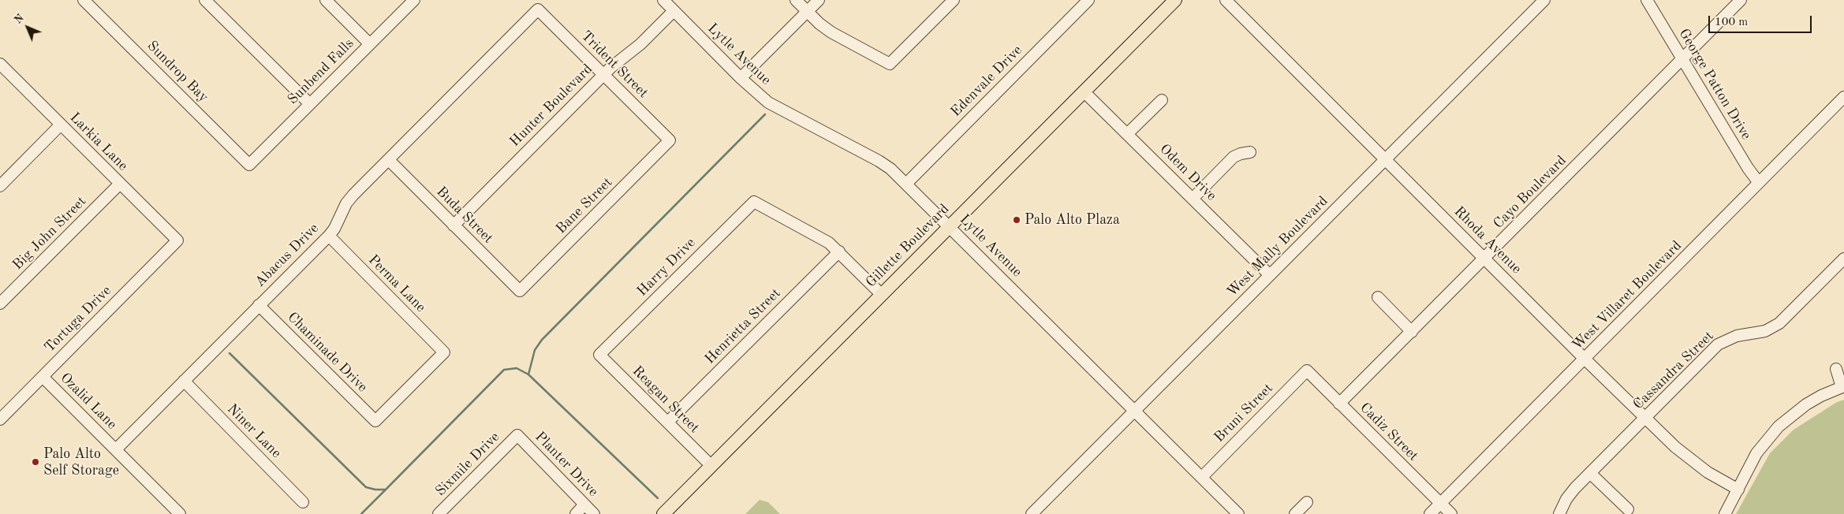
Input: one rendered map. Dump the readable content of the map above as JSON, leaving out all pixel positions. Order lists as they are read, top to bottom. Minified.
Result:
{"streets":{"main road":["Gillette Boulevard"],"street":["Lytle Avenue","Trident Street","Sundrop Bay","Sunbend Falls","Edenvale Drive","George Patton Drive","Hunter Boulevard","Larkia Lane","Odem Drive","Cayo Boulevard","Bane Street","Buda Street","Big John Street","Rhoda Avenue","West Mally Boulevard","Abacus Drive","Harry Drive","Perma Lane","West Villaret Boulevard","Tortuga Drive","Henrietta Street","Chaminade Drive","Cassandra Street","Reagan Street","Ozalid Lane","Bruni Street","Niner Lane","Cadiz Street","Sixmile Drive","Planter Drive"]},"crossings":[["Lytle Avenue","Edenvale Drive"],["Lytle Avenue","Hunter Boulevard"],["Lytle Avenue","Gillette Boulevard"],["Lytle Avenue","West Mally Boulevard"],["Lytle Avenue","Bruni Street"],["Trident Street","Hunter Boulevard"],["Trident Street","Bane Street"],["Trident Street","Abacus Drive"],["Sundrop Bay","Sunbend Falls"],["George Patton Drive","Cayo Boulevard"],["George Patton Drive","West Villaret Boulevard"],["Hunter Boulevard","Buda Street"],["Larkia Lane","Big John Street"],["Larkia Lane","Tortuga Drive"],["Odem Drive","Gillette Boulevard"],["Odem Drive","West Mally Boulevard"],["Cayo Boulevard","Rhoda Avenue"],["Cayo Boulevard","Cadiz Street"],["Bane Street","Buda Street"],["Buda Street","Abacus Drive"],["Rhoda Avenue","West Mally Boulevard"],["Rhoda Avenue","West Villaret Boulevard"],["Rhoda Avenue","Cassandra Street"],["Gillette Boulevard","Reagan Street"],["Abacus Drive","Perma Lane"],["Abacus Drive","Chaminade Drive"],["Abacus Drive","Ozalid Lane"],["Abacus Drive","Niner Lane"],["Harry Drive","Henrietta Street"],["Harry Drive","Reagan Street"],["Perma Lane","Chaminade Drive"],["West Villaret Boulevard","Cadiz Street"],["Tortuga Drive","Ozalid Lane"],["Henrietta Street","Reagan Street"],["Bruni Street","Cadiz Street"],["Sixmile Drive","Planter Drive"]],"places":["Palo Alto Plaza","Palo Alto Self Storage"],"scale_bar":"100 m","north":"top left"}
